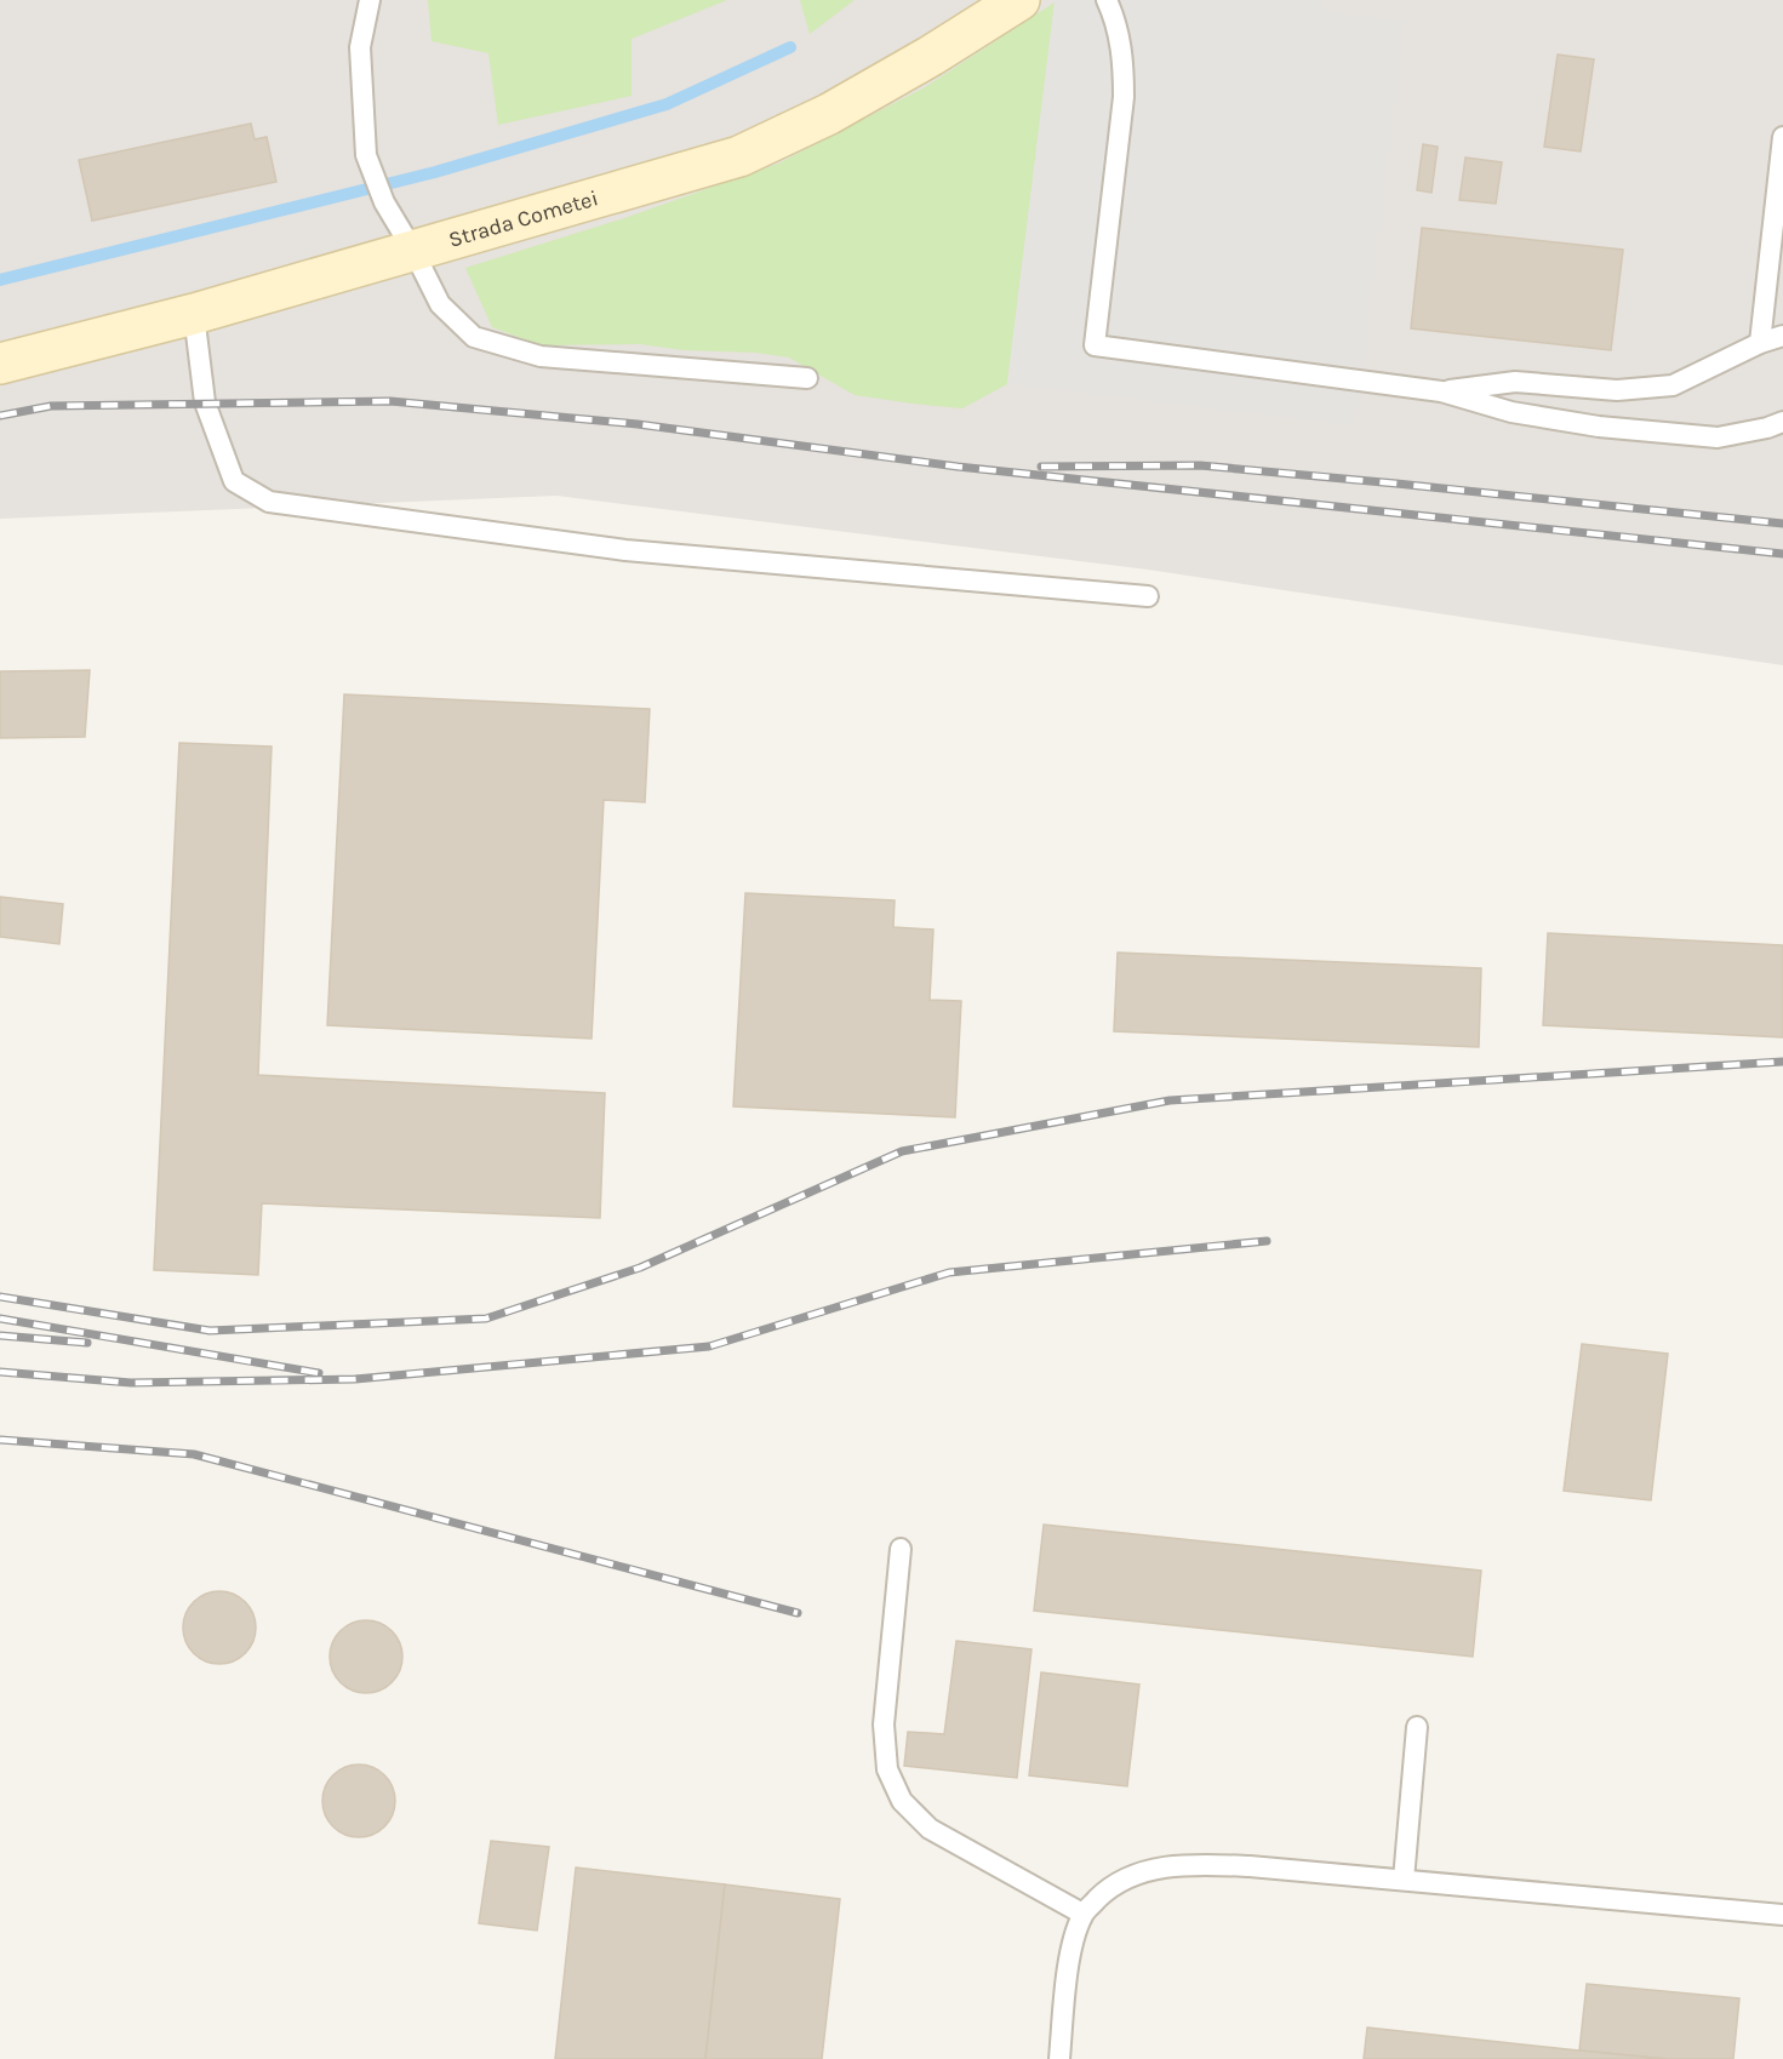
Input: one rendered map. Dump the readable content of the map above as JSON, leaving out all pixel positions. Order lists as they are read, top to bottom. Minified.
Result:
{"streets":{"street":["Strada Cometei"]}}
